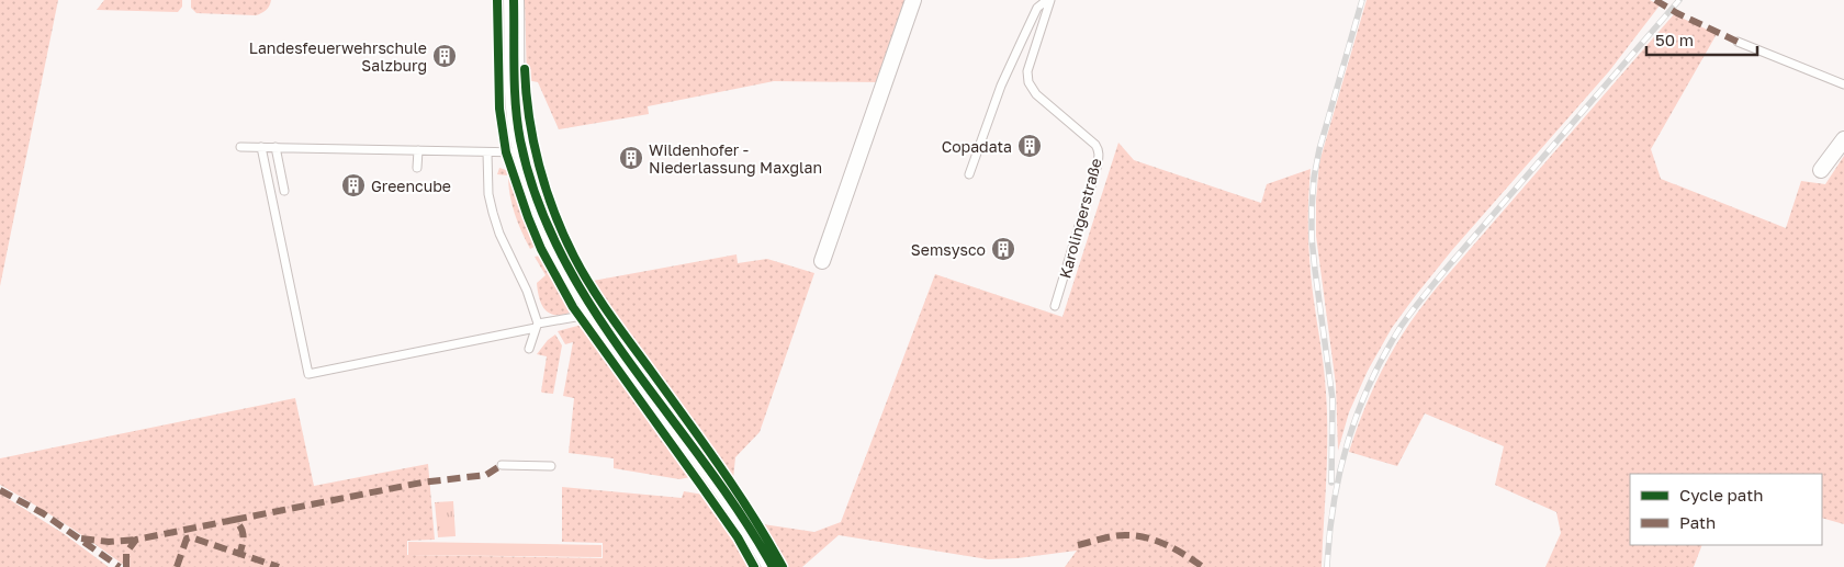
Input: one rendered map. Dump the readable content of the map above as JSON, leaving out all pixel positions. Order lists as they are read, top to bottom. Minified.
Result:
{"streets":{"lane":["Karolingerstraße"]},"places":{"building":["Landesfeuerwehrschule Salzburg","Copadata","Wildenhofer - Niederlassung Maxglan","Greencube","Semsysco"]},"legend":["Cycle path","Path"],"scale_bar":"50 m"}
